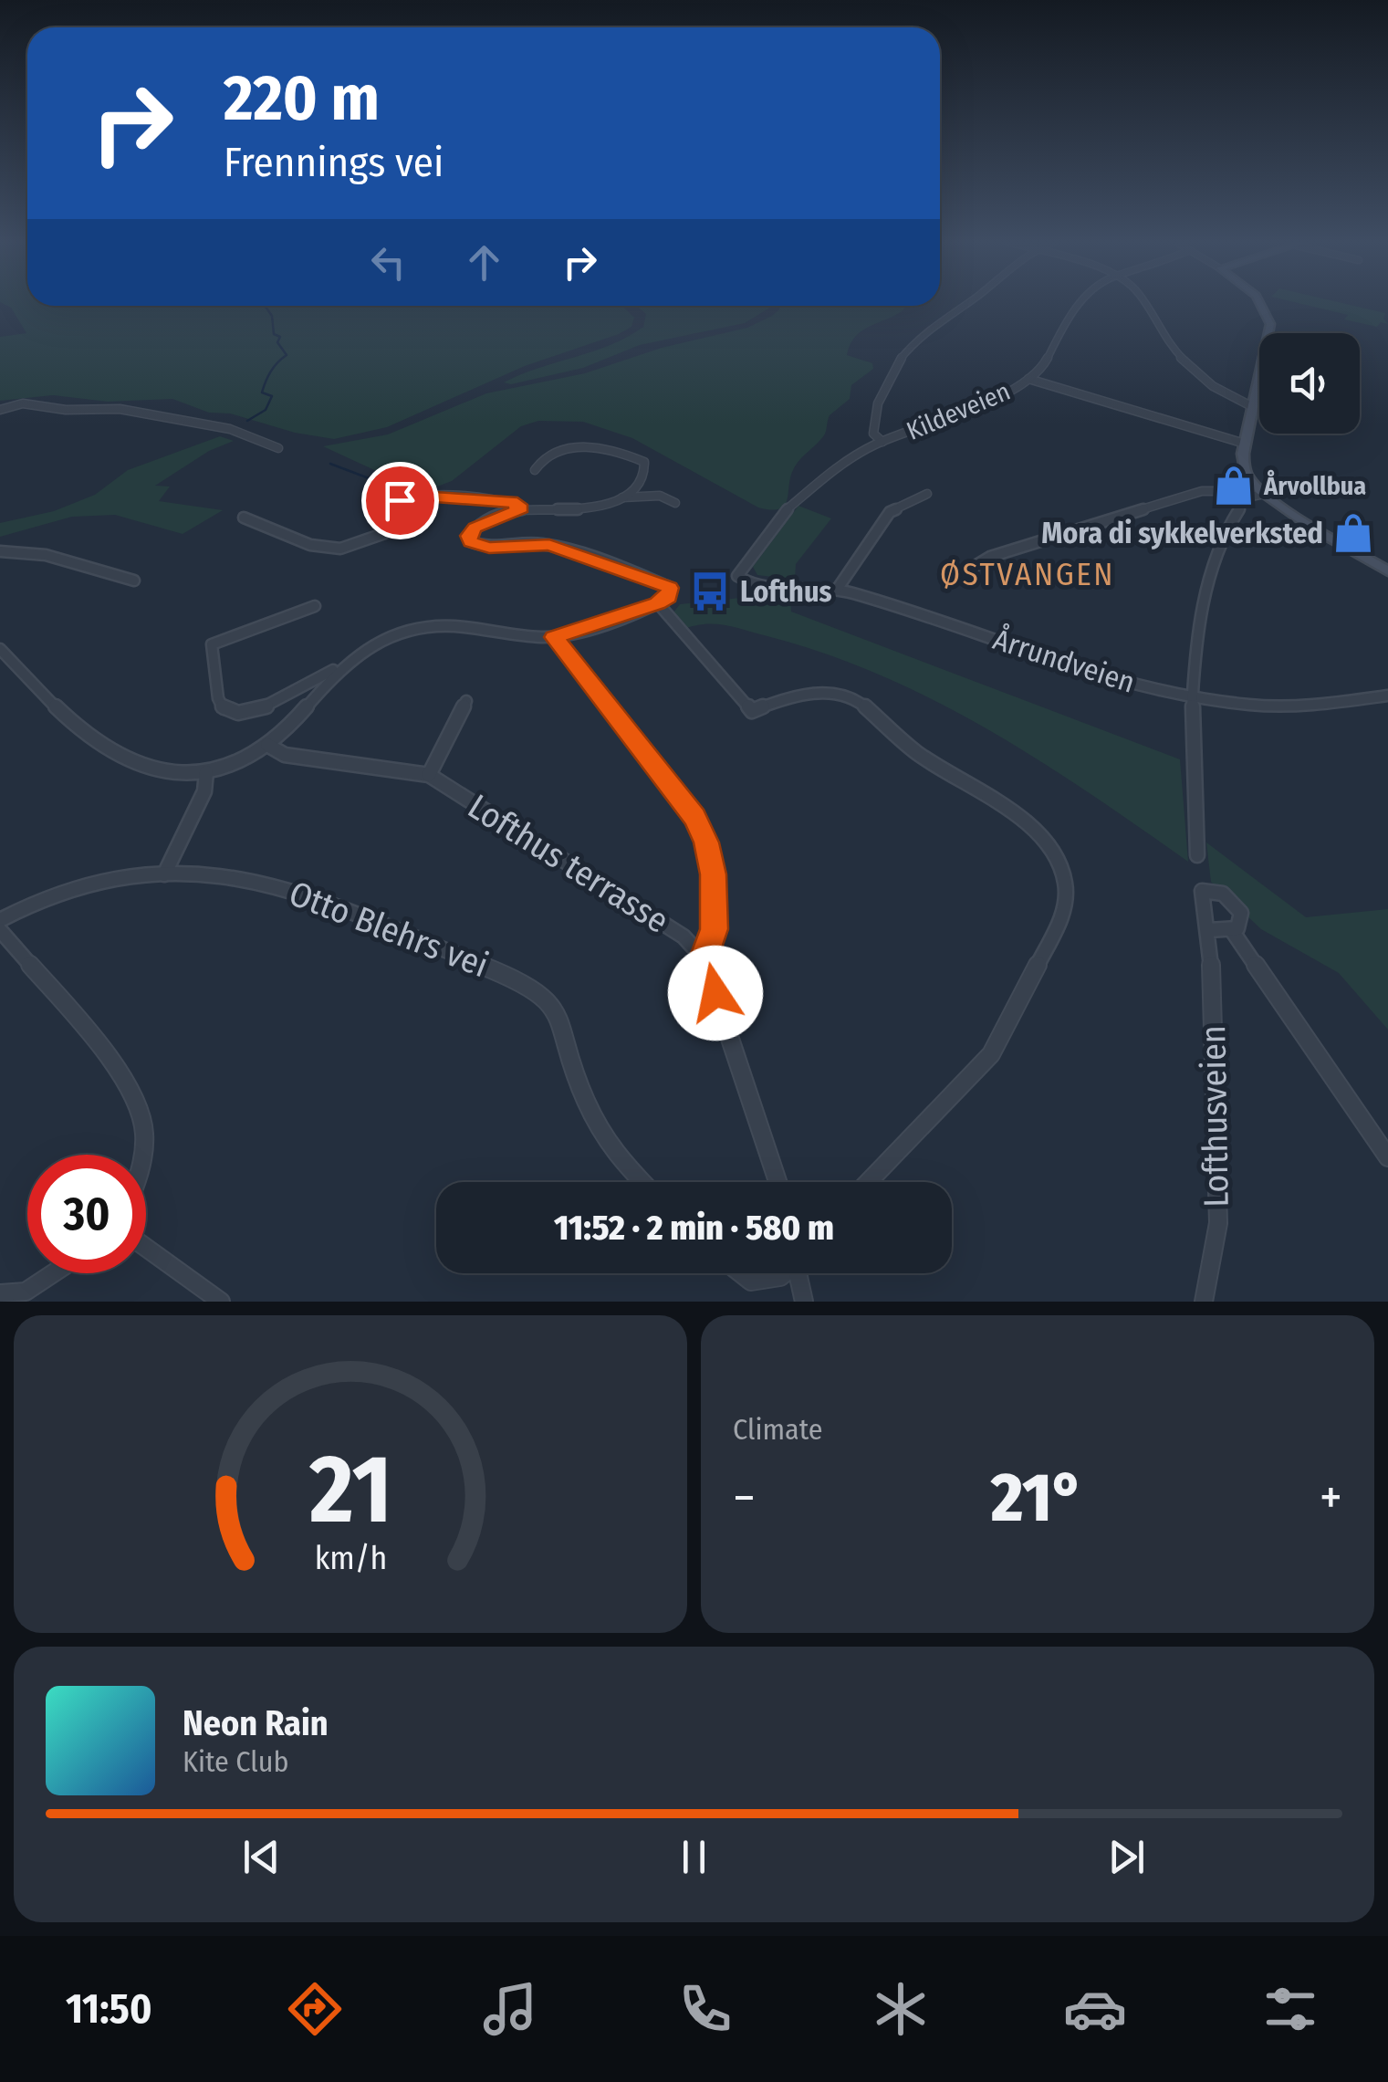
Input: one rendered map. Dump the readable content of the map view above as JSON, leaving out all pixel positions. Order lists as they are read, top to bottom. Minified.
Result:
{"streets":{"street":["Kildeveien","Årrundveien","Lofthus terrasse","Otto Blehrs vei","Lofthusveien"]},"crossings":[["Kildeveien","Årrundveien"]],"districts":["ØSTVANGEN"],"places":{"shop":["Årvollbua","Mora di sykkelverksted"],"bus stop":["Lofthus"]},"page":{"turn":["220 m","Frennings vei"],"limit":"30","trip":"11:52 · 2 min · 580 m","tile":"Climate","heat":["−","21°","+"],"song":["Neon Rain","Kite Club"],"tabs":"11:50","gauge":["21","km/h"]}}
